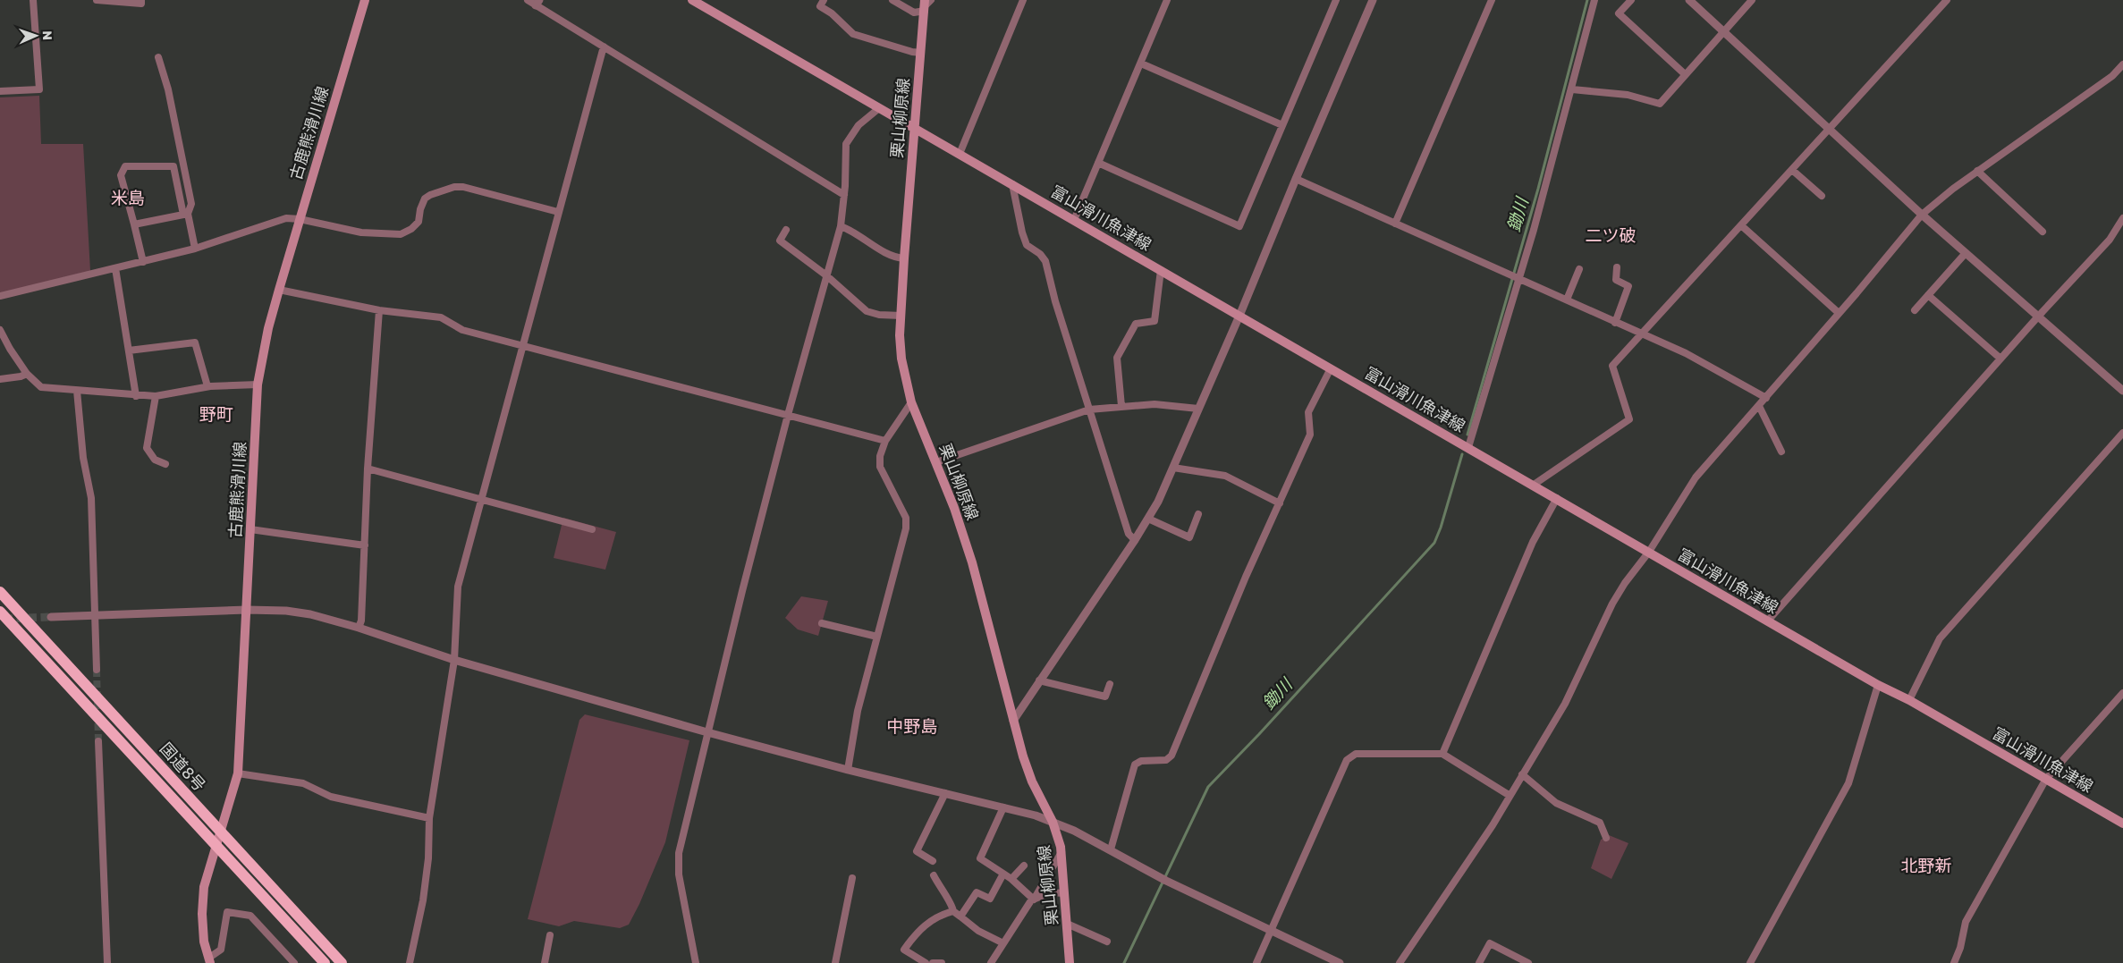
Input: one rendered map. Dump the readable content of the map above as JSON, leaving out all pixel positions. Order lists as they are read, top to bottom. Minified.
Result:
{"streets":{"highway":["国道8号"],"main road":["栗山柳原線","古鹿熊滑川線","富山滑川魚津線"]},"crossings":[["栗山柳原線","富山滑川魚津線"],["古鹿熊滑川線","国道8号"]],"districts":["米島","二ツ破","野町","中野島","北野新"],"water":["鋤川"],"north":"right"}
